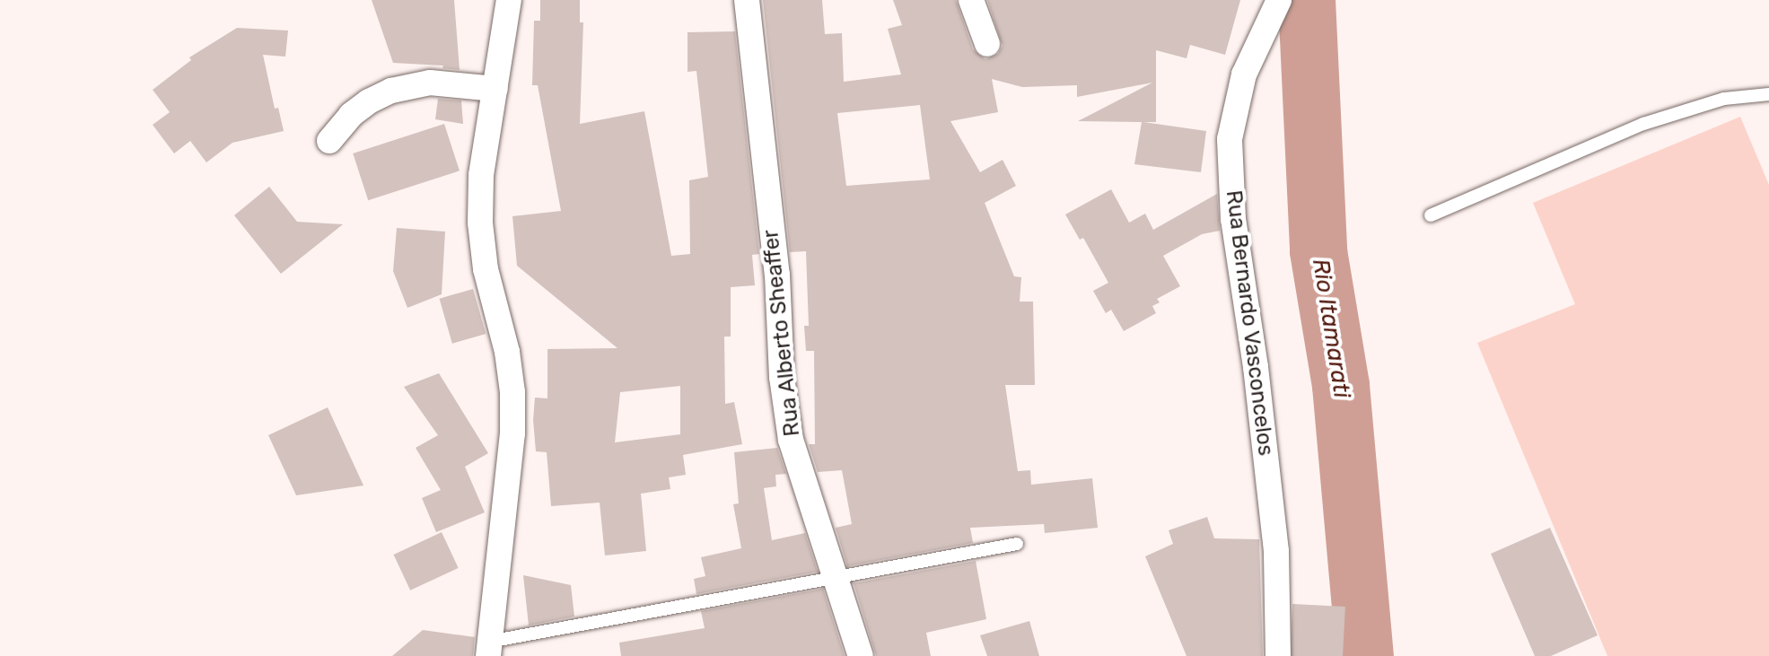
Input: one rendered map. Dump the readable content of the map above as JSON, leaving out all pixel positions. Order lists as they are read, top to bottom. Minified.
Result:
{"streets":{"street":["Rua Bernardo Vasconcelos","Rua Alberto Sheaffer"]},"water":["Rio Itamarati"]}
